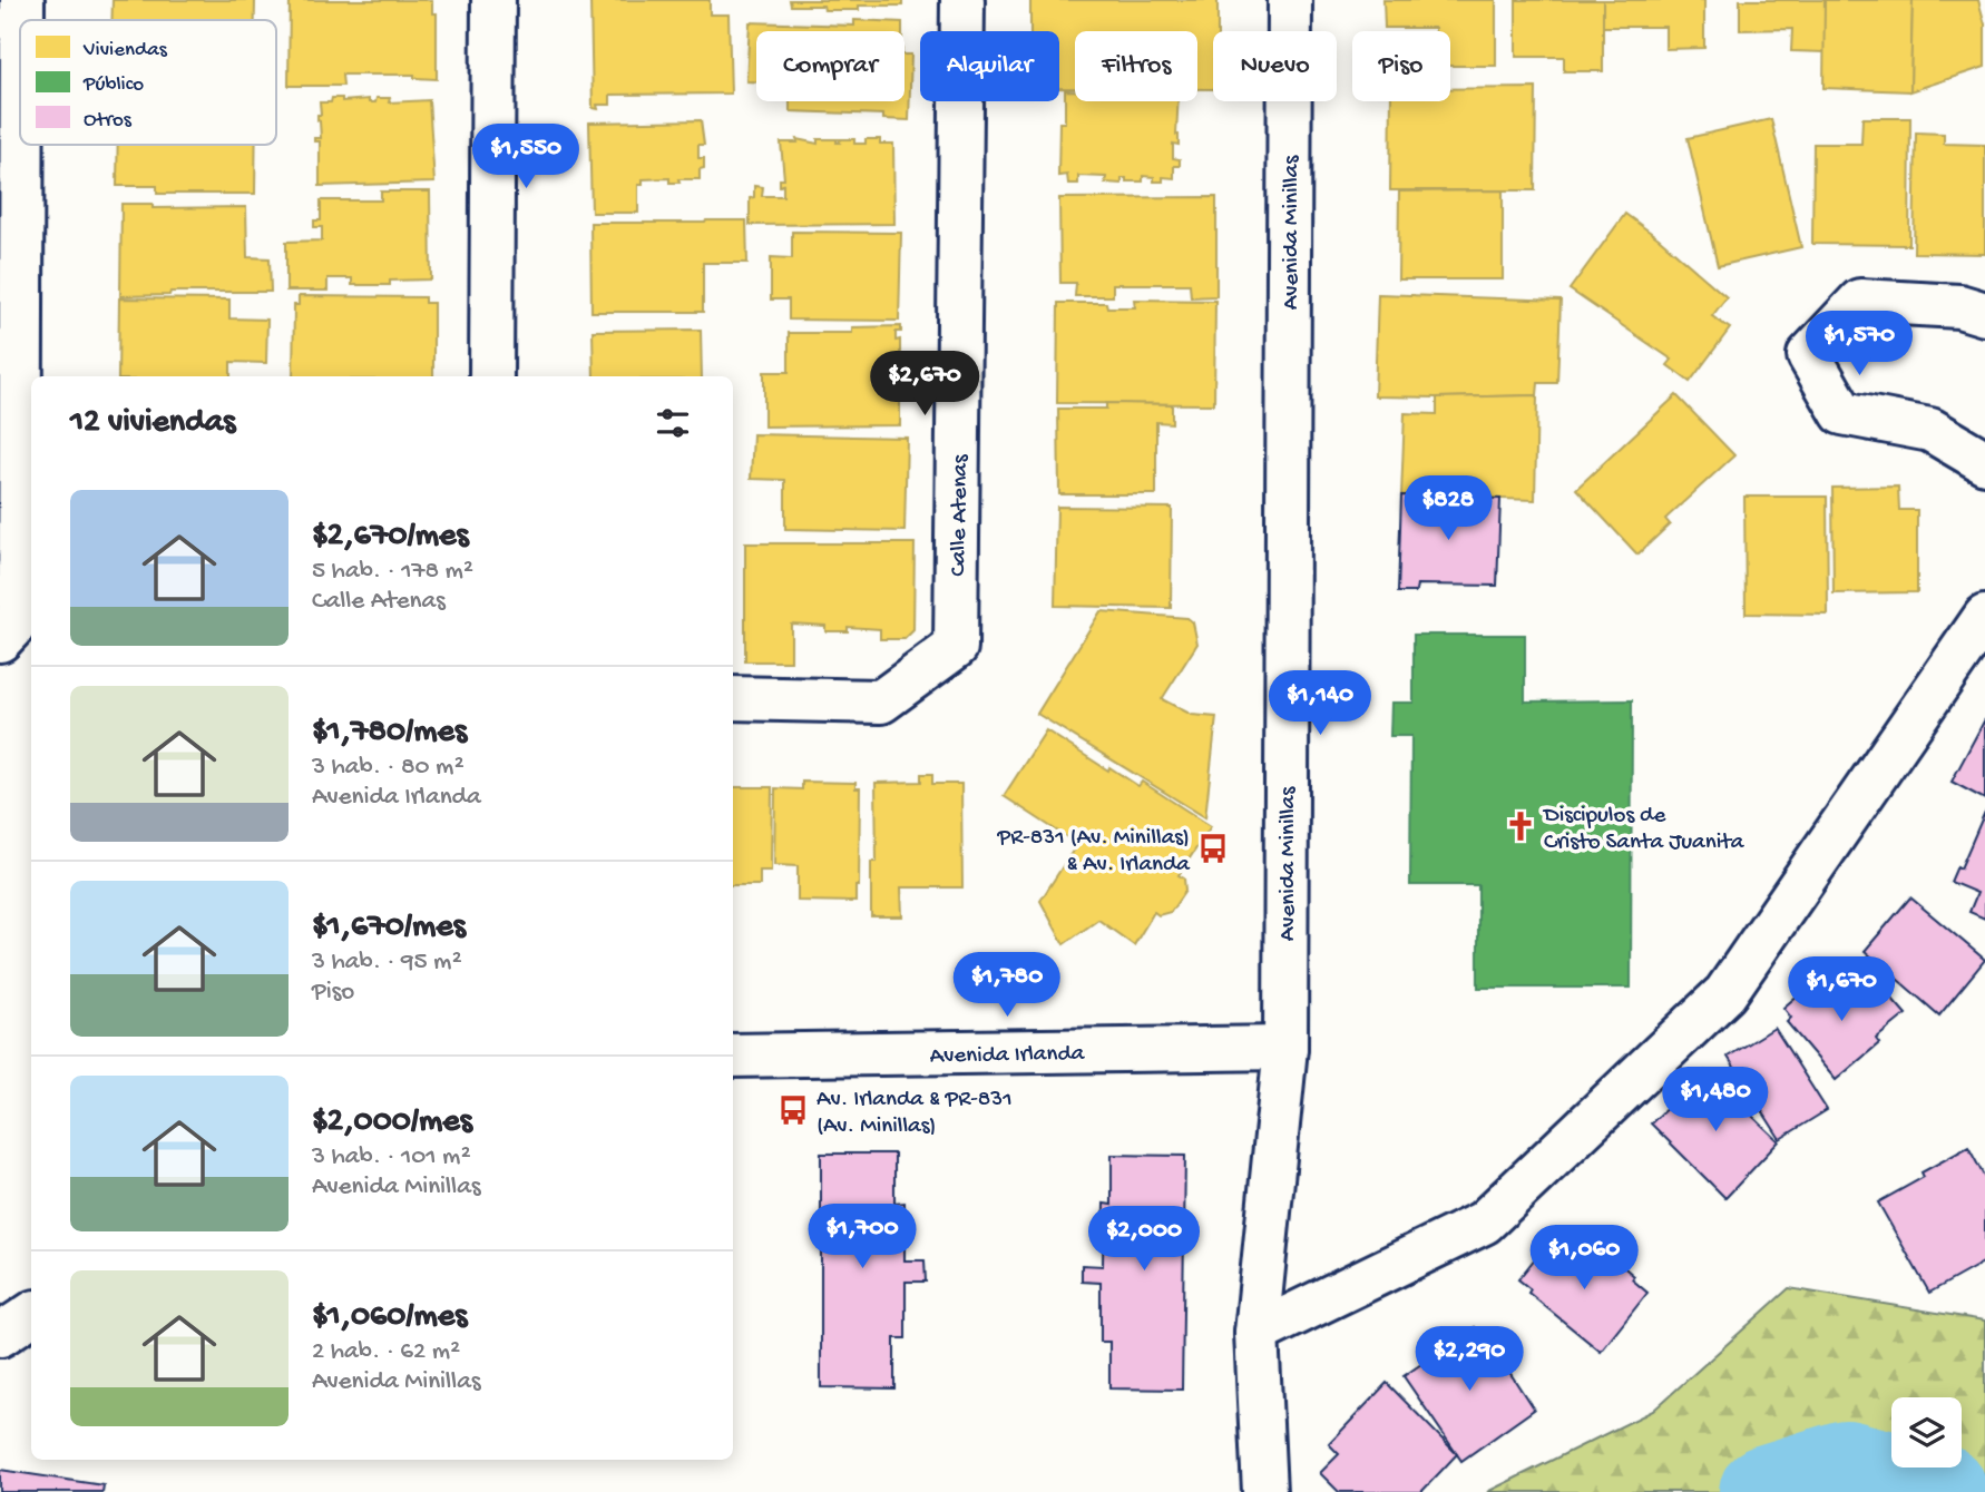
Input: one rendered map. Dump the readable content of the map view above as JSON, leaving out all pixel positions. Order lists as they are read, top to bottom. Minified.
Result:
{"streets":{"street":["Avenida Minillas","Calle Atenas","Avenida Irlanda"]},"crossings":[["Avenida Minillas","Avenida Irlanda"]],"places":{"church":["Discipulos de Cristo Santa Juanita"],"bus stop":["PR-831 (Av. Minillas) & Av. Irlanda","Av. Irlanda & PR-831 (Av. Minillas)"]},"legend":["Viviendas","Público","Otros"],"page":{"chip":["Comprar","Alquilar","Filtros","Nuevo","Piso"],"price":["$1,550","$1,570","$2,670","$828","$1,140","$1,780","$1,670","$1,480","$1,700","$2,000","$1,060","$2,290"],"heading":"12 viviendas","list":[{"name":"$2,670/mes","note":"5 hab. · 178 m² · Calle Atenas"},{"name":"$1,780/mes","note":"3 hab. · 80 m² · Avenida Irlanda"},{"name":"$1,670/mes","note":"3 hab. · 95 m² · Piso"},{"name":"$2,000/mes","note":"3 hab. · 101 m² · Avenida Minillas"},{"name":"$1,060/mes","note":"2 hab. · 62 m² · Avenida Minillas"}]}}
